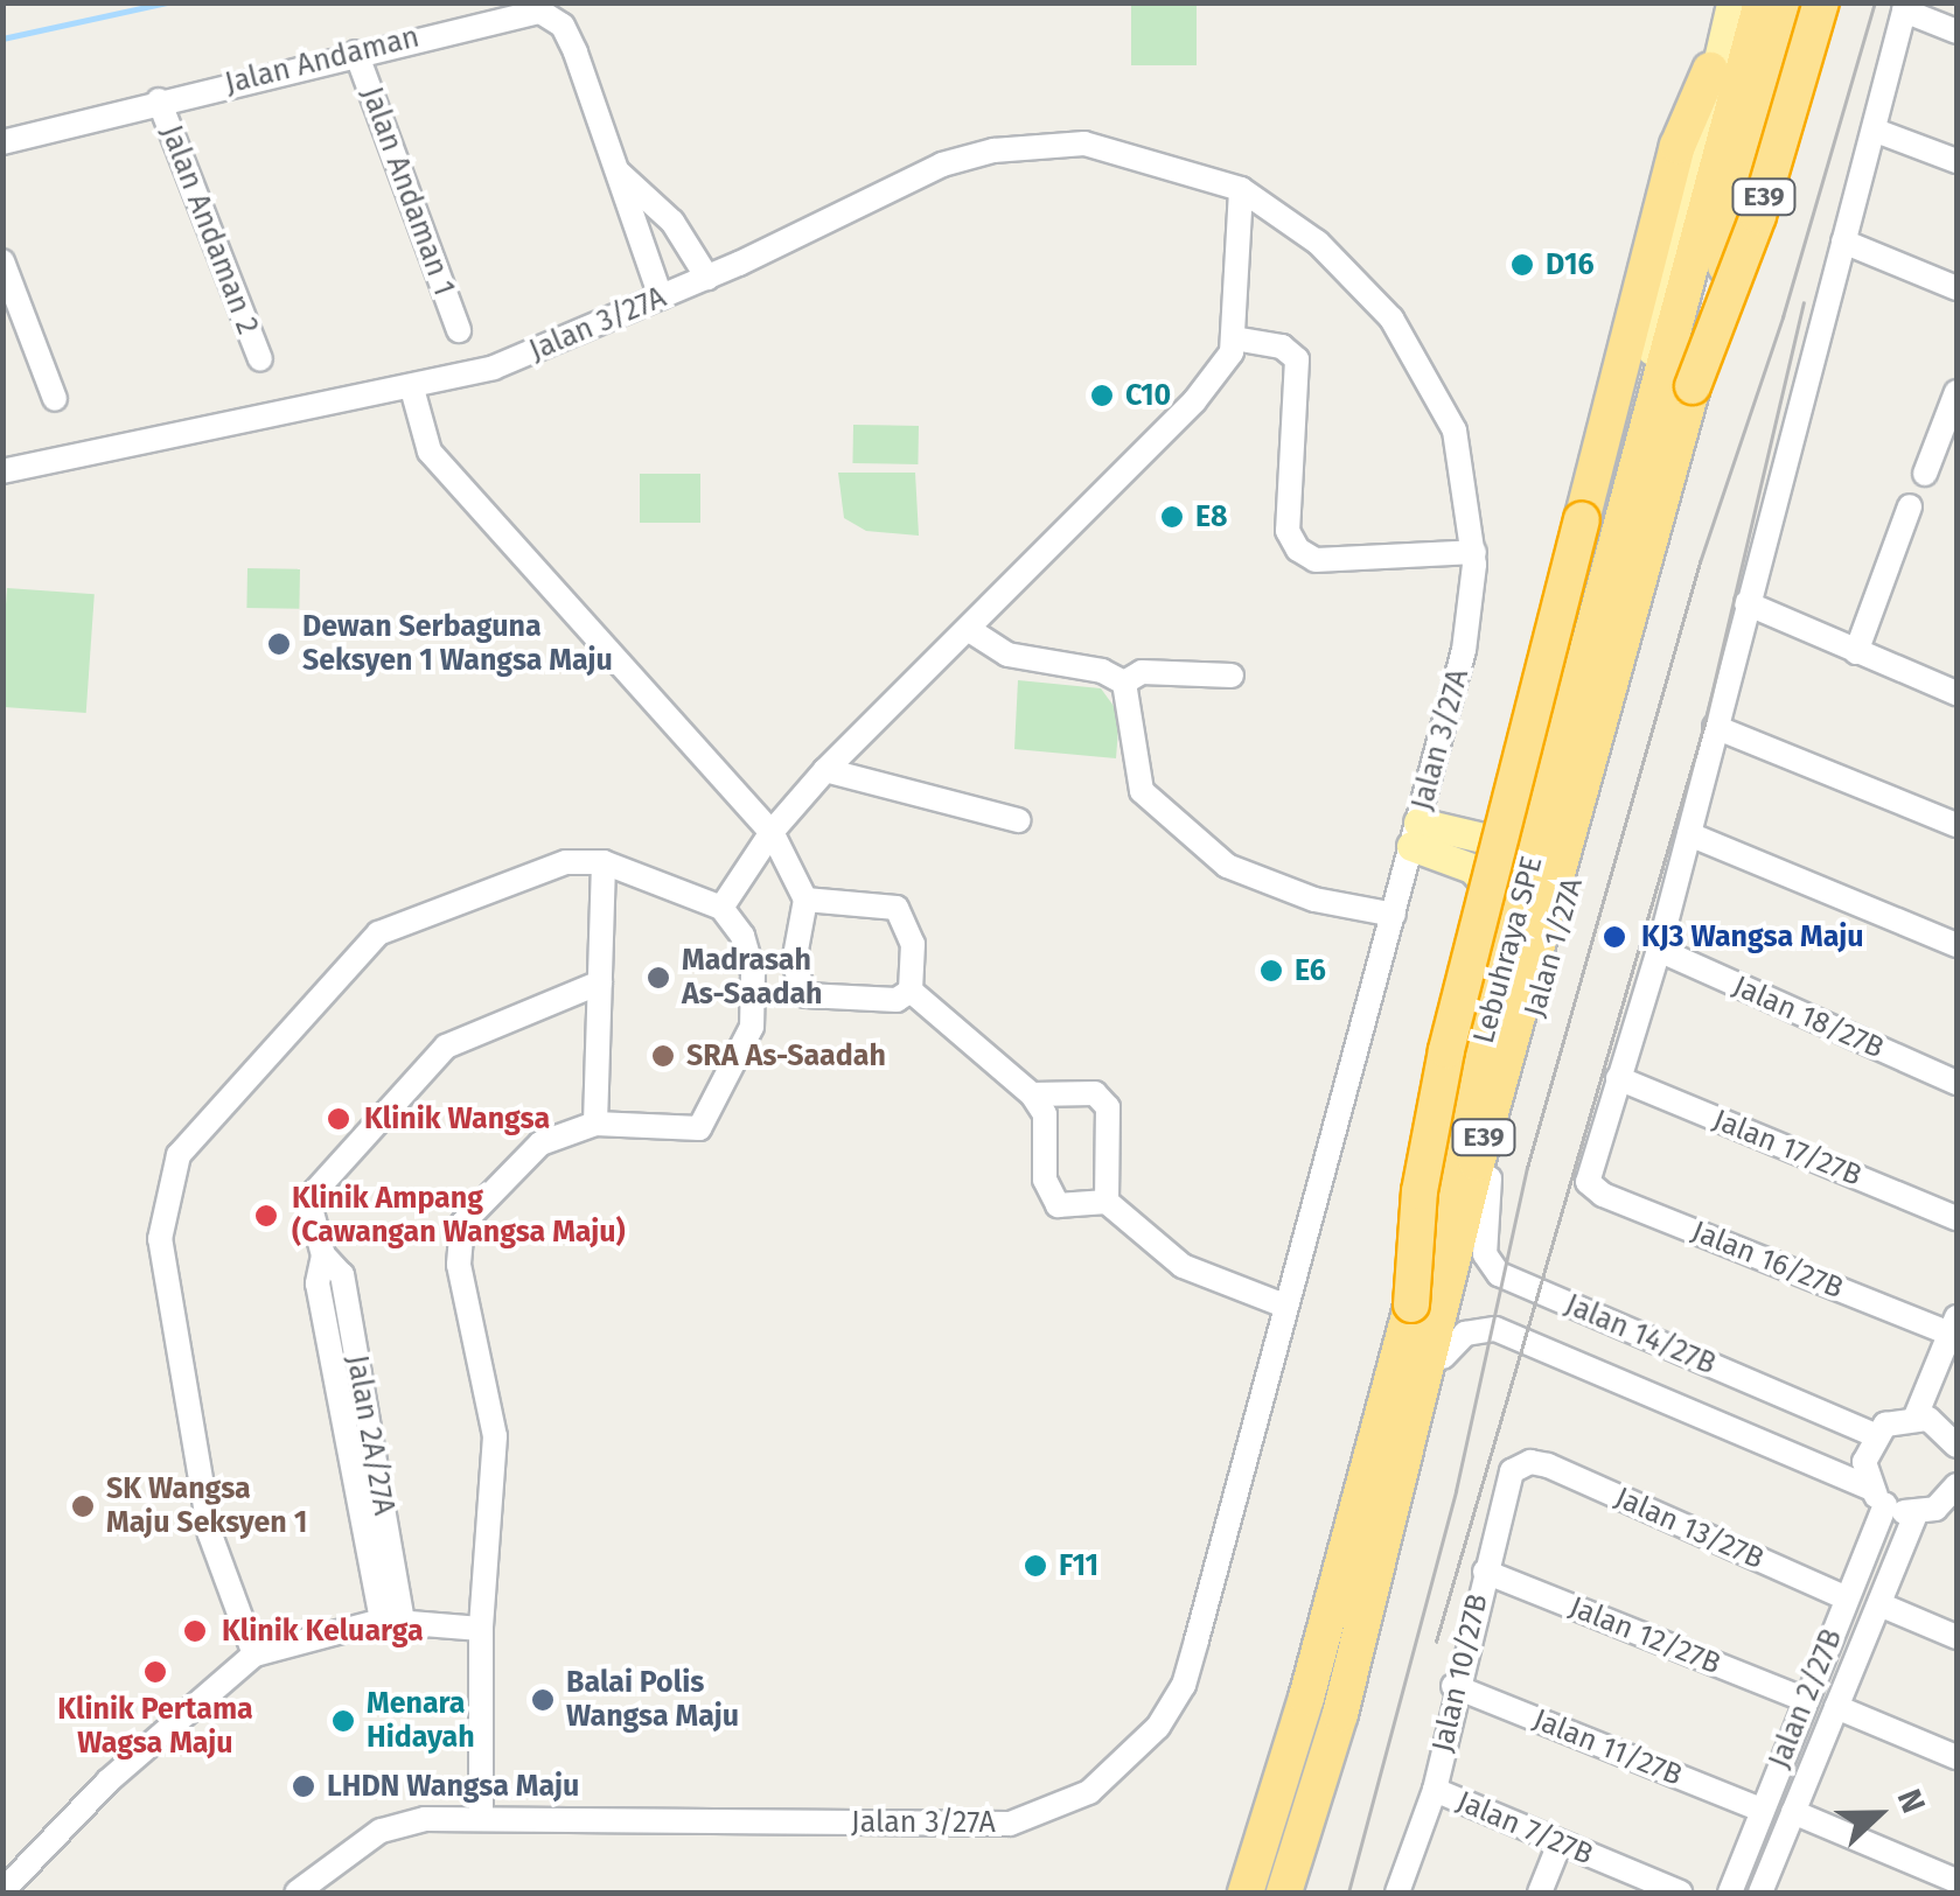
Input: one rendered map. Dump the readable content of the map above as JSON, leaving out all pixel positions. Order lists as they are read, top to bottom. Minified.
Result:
{"streets":{"highway":["E39","Lebuhraya SPE"],"main road":["Jalan 1/27A"],"street":["Jalan Andaman","Jalan Andaman 1","Jalan Andaman 2","Jalan 3/27A","Jalan 18/27B","Jalan 17/27B","Jalan 16/27B","Jalan 14/27B","Jalan 2A/27A","Jalan 13/27B","Jalan 12/27B","Jalan 10/27B","Jalan 2/27B","Jalan 11/27B","Jalan 7/27B"]},"crossings":[["Jalan Andaman","Jalan Andaman 1"],["Jalan Andaman","Jalan Andaman 2"],["Jalan Andaman","Jalan 3/27A"],["E39","Lebuhraya SPE"],["Jalan 1/27A","Jalan 14/27B"],["Jalan 17/27B","Jalan 16/27B"],["Jalan 14/27B","Jalan 2/27B"],["Jalan 13/27B","Jalan 10/27B"],["Jalan 13/27B","Jalan 2/27B"],["Jalan 12/27B","Jalan 10/27B"],["Jalan 12/27B","Jalan 2/27B"],["Jalan 10/27B","Jalan 11/27B"],["Jalan 10/27B","Jalan 7/27B"],["Jalan 2/27B","Jalan 11/27B"]],"places":["D16","C10","E8","Dewan Serbaguna Seksyen 1 Wangsa Maju","KJ3 Wangsa Maju","E6","Madrasah As-Saadah","SRA As-Saadah","Klinik Wangsa","Klinik Ampang (Cawangan Wangsa Maju)","SK Wangsa Maju Seksyen 1","F11","Klinik Keluarga","Klinik Pertama Wagsa Maju","Balai Polis Wangsa Maju","Menara Hidayah","LHDN Wangsa Maju"],"north":"right"}
